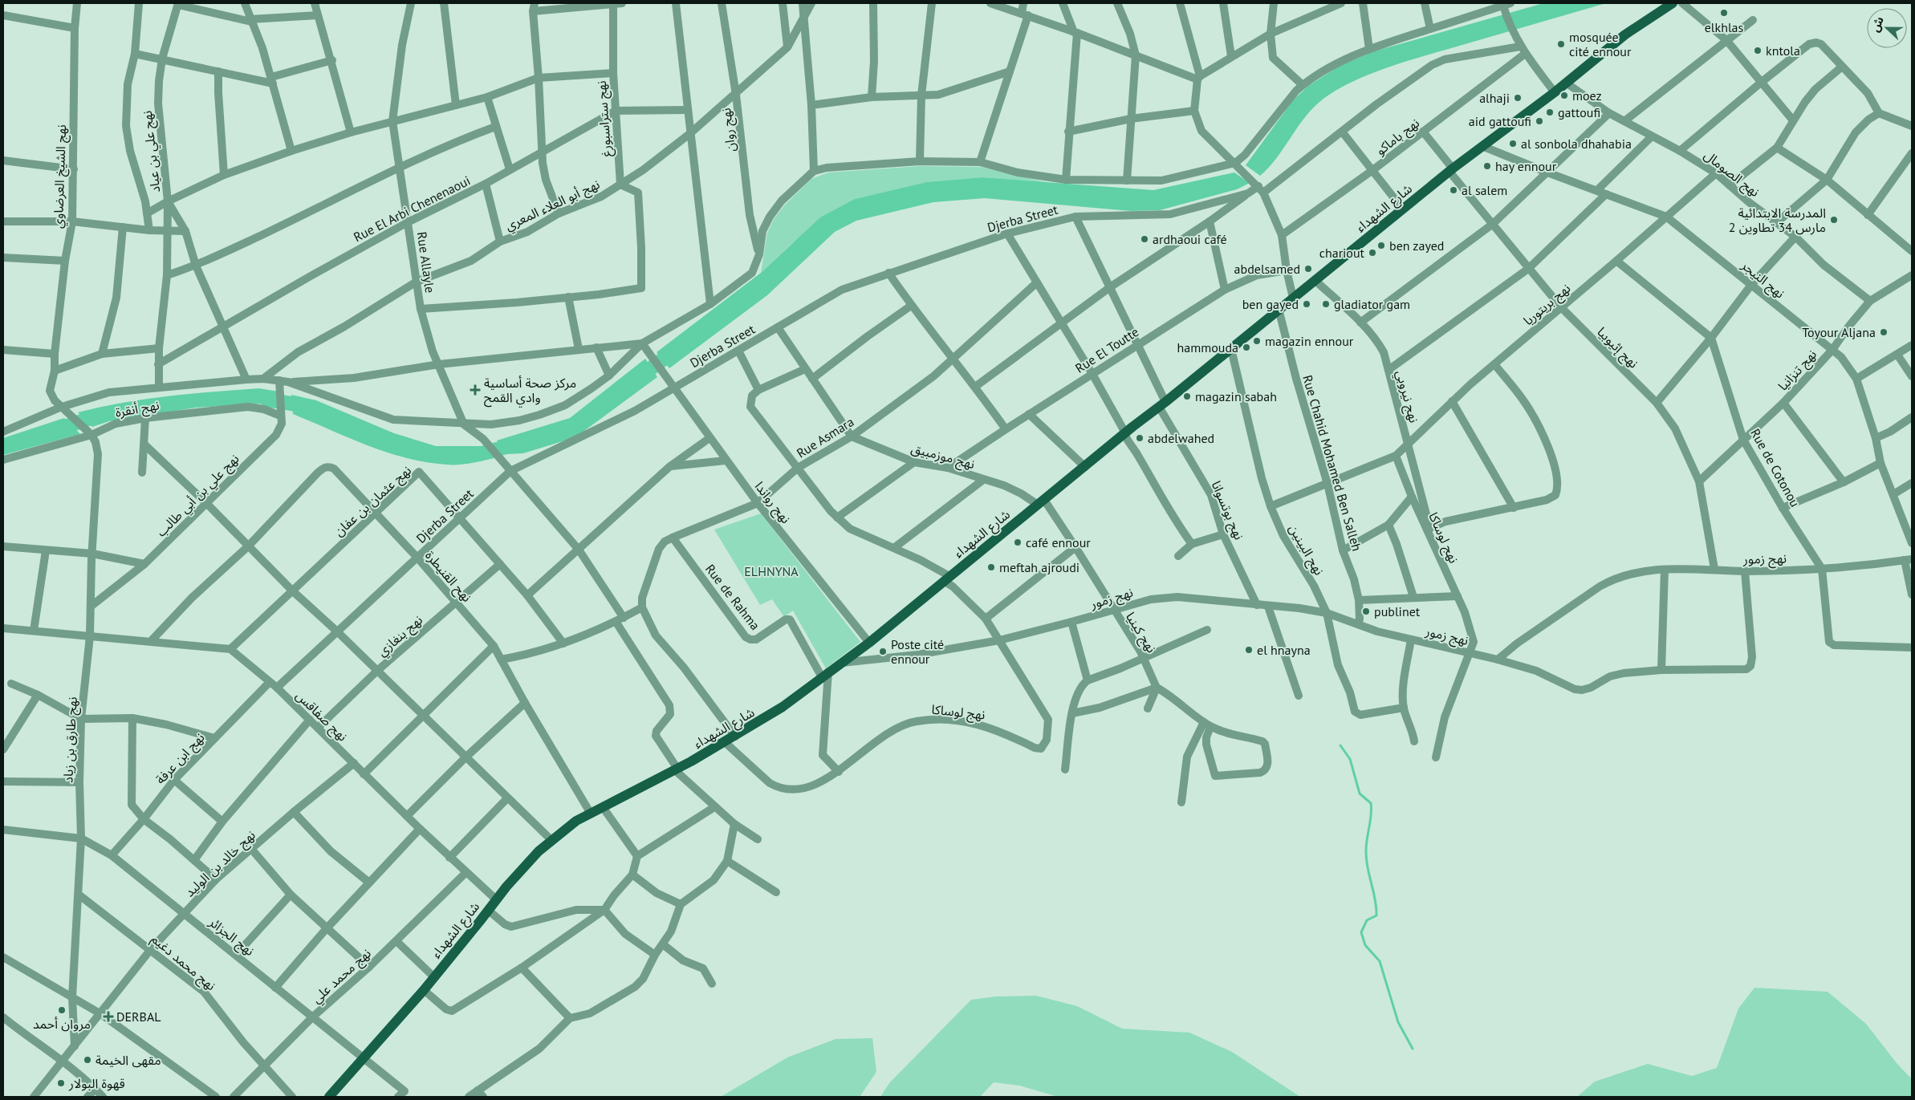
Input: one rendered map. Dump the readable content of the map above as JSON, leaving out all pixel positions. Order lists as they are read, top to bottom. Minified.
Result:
{"streets":{"main road":["شارع الشهداء"],"street":["نهج ستراسبورغ","نهج روان","نهج باماكو","نهج علي بن عياد","نهج الصومال","نهج الشيخ العرضاوي","نهج أبو العلاء المعري","Rue El Arbi Chenenaoui","Djerba Street","Rue Allayle","نهج النيجر","نهج بريتوريا","نهج إثيوبيا","Rue El Toutte","نهج تنزانيا","نهج نيروبي","نهج أنقرة","Rue Asmara","نهج موزمبيق","Rue Chahid Mohamed Ben Salleh","Rue de Cotonou","نهج علي بن أبي طالب","نهج عثمان بن عفان","نهج رواندا","نهج بوتسوانا","نهج لوساكا","نهج البينين","نهج زمور","نهح القنيطرة","Rue de Rahma","نهج كينيا","نهج بنغازي","نهج صفاقس","نهج طارق بن زياد","نهج ابن عرفة","نهج خالد بن الوليد","نهج الجزائر","نهج محمد دغيم","نهج محمد علي"]},"crossings":[["نهج ستراسبورغ","نهج أبو العلاء المعري"],["نهج ستراسبورغ","Rue El Arbi Chenenaoui"],["نهج روان","نهج أبو العلاء المعري"],["نهج باماكو","Djerba Street"],["نهج باماكو","نهج إثيوبيا"],["نهج علي بن عياد","Rue El Arbi Chenenaoui"],["نهج الصومال","شارع الشهداء"],["نهج الصومال","نهج بريتوريا"],["نهج الصومال","نهج تنزانيا"],["نهج الشيخ العرضاوي","نهج أنقرة"],["نهج الشيخ العرضاوي","نهج طارق بن زياد"],["نهج أبو العلاء المعري","Rue Allayle"],["شارع الشهداء","نهج النيجر"],["شارع الشهداء","نهج إثيوبيا"],["شارع الشهداء","نهج نيروبي"],["شارع الشهداء","نهج موزمبيق"],["شارع الشهداء","Rue Chahid Mohamed Ben Salleh"],["شارع الشهداء","نهج رواندا"],["شارع الشهداء","نهج بوتسوانا"],["شارع الشهداء","نهج لوساكا"],["شارع الشهداء","نهج البينين"],["شارع الشهداء","نهج زمور"],["شارع الشهداء","نهح القنيطرة"],["شارع الشهداء","Rue de Rahma"],["شارع الشهداء","نهج كينيا"],["شارع الشهداء","نهج صفاقس"],["شارع الشهداء","نهج الجزائر"],["Rue El Arbi Chenenaoui","Rue Allayle"],["Djerba Street","نهج عثمان بن عفان"],["Djerba Street","نهج رواندا"],["Djerba Street","نهج بوتسوانا"],["Djerba Street","نهح القنيطرة"],["Djerba Street","نهج صفاقس"],["نهج النيجر","نهج بريتوريا"],["نهج النيجر","نهج تنزانيا"],["نهج بريتوريا","نهج إثيوبيا"],["نهج بريتوريا","نهج نيروبي"],["نهج بريتوريا","نهج لوساكا"],["نهج إثيوبيا","نهج تنزانيا"],["نهج إثيوبيا","نهج زمور"],["Rue El Toutte","نهج موزمبيق"],["Rue El Toutte","نهج بوتسوانا"],["نهج تنزانيا","Rue de Cotonou"],["نهج نيروبي","نهج لوساكا"],["نهج أنقرة","نهج علي بن أبي طالب"],["نهج أنقرة","نهج طارق بن زياد"],["Rue Asmara","نهج موزمبيق"],["Rue Asmara","نهج رواندا"],["Rue Asmara","نهج لوساكا"],["Rue Asmara","Rue de Rahma"],["نهج موزمبيق","نهج كينيا"],["Rue Chahid Mohamed Ben Salleh","نهج زمور"],["Rue de Cotonou","نهج زمور"],["نهج علي بن أبي طالب","نهج طارق بن زياد"],["نهج عثمان بن عفان","نهح القنيطرة"],["نهج عثمان بن عفان","نهج بنغازي"],["نهج عثمان بن عفان","نهج صفاقس"],["نهج بوتسوانا","نهج زمور"],["نهج لوساكا","نهج زمور"],["نهج البينين","نهج زمور"],["نهج زمور","نهج كينيا"],["نهح القنيطرة","نهج بنغازي"],["نهج بنغازي","نهج صفاقس"],["نهج صفاقس","نهج ابن عرفة"],["نهج صفاقس","نهج خالد بن الوليد"],["نهج صفاقس","نهج محمد علي"],["نهج طارق بن زياد","نهج خالد بن الوليد"],["نهج طارق بن زياد","نهج الجزائر"],["نهج طارق بن زياد","نهج محمد دغيم"],["نهج ابن عرفة","نهج الجزائر"],["نهج خالد بن الوليد","نهج الجزائر"],["نهج خالد بن الوليد","نهج محمد دغيم"],["نهج الجزائر","نهج محمد علي"],["نهج محمد دغيم","نهج محمد علي"]],"parks":["ELHNYNA"],"places":{"other":["elkhlas","mosquée cité ennour","kntola","moez","alhaji","gattoufi","aid gattoufi","al sonbola dhahabia","hay ennour","al salem","المدرسة الابتدائية 2 مارس 34 تطاوين","ardhaoui café","ben zayed","chariout","abdelsamed","ben gayed","gladiator gam","Toyour Aljana","magazin ennour","hammouda","magazin sabah","abdelwahed","café ennour","meftah ajroudi","publinet","el hnayna","Poste cité ennour","مروان أحمد","مقهى الخيمة","قهوة البولار"],"health":["مركز صحة أساسية وادي القمح","DERBAL"]},"north":"left"}
